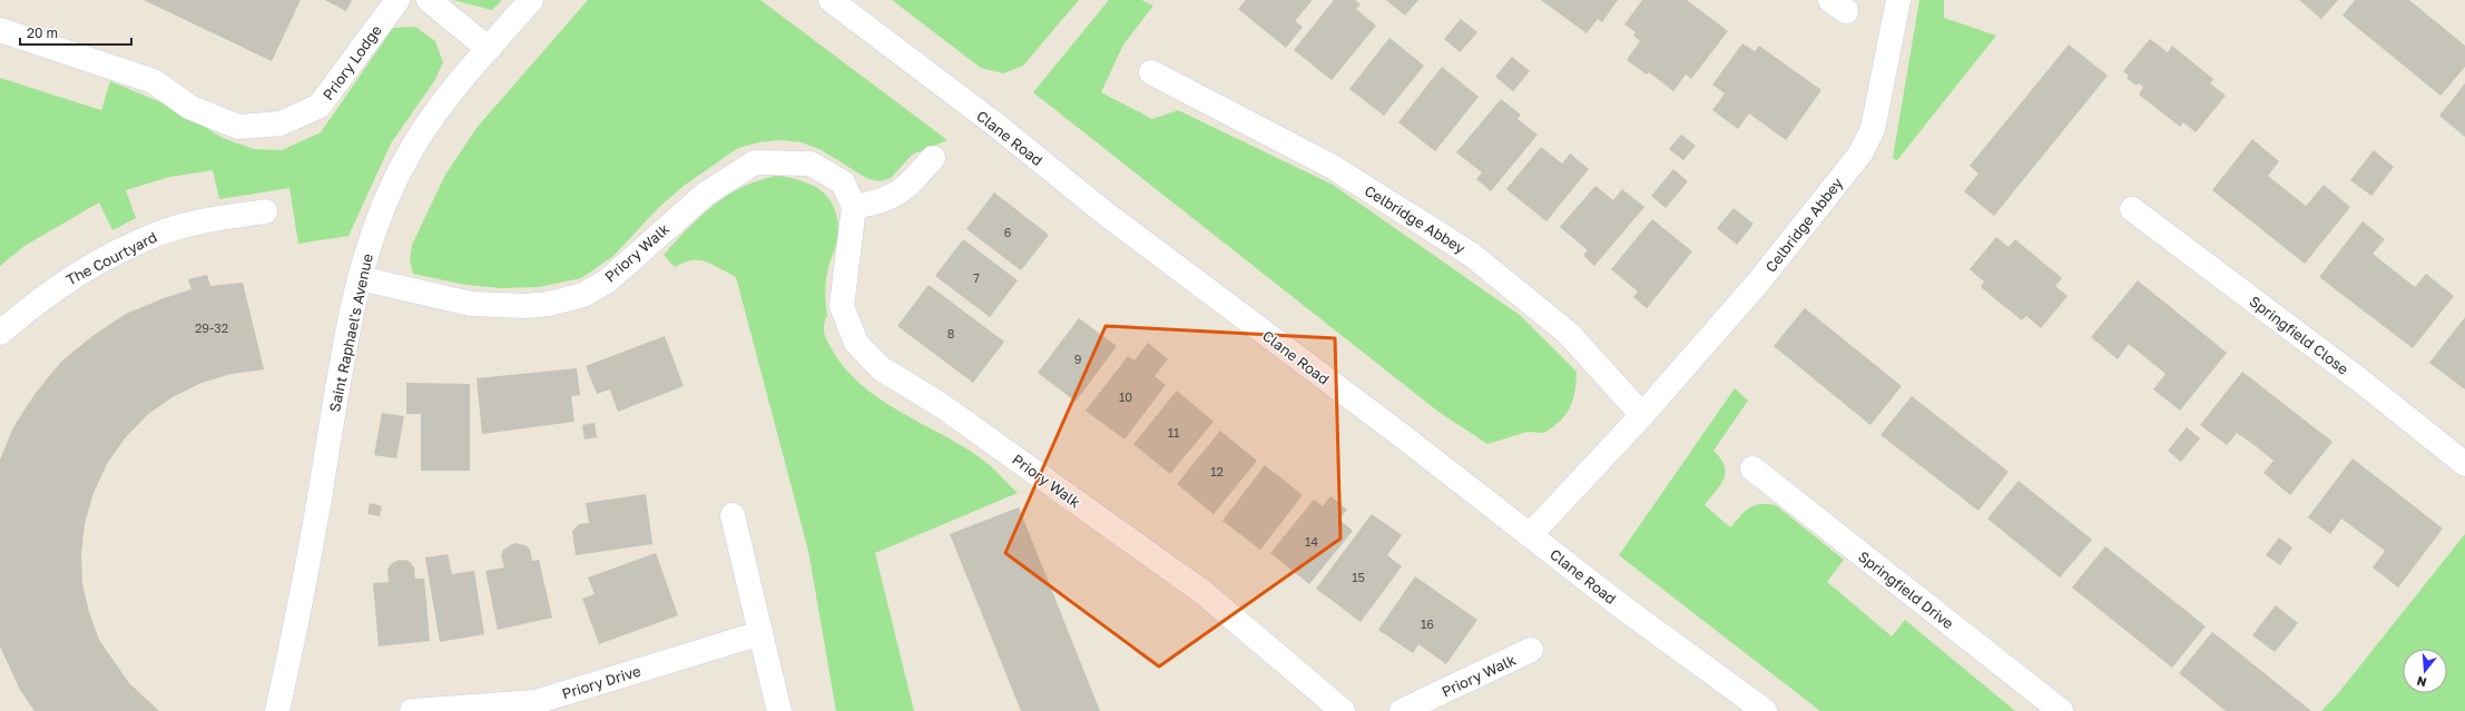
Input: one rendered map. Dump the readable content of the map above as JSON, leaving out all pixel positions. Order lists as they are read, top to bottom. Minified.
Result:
{"streets":{"street":["Priory Lodge","Clane Road","Celbridge Abbey","Priory Walk","The Courtyard","Saint Raphael's Avenue","Springfield Close","Springfield Drive","Priory Drive"]},"crossings":[["Clane Road","Celbridge Abbey"],["Priory Walk","Saint Raphael's Avenue"]],"house_numbers":["6","7","29-32","8","9","10","11","12","14","15","16"],"scale_bar":"20 m","north":"bottom"}
